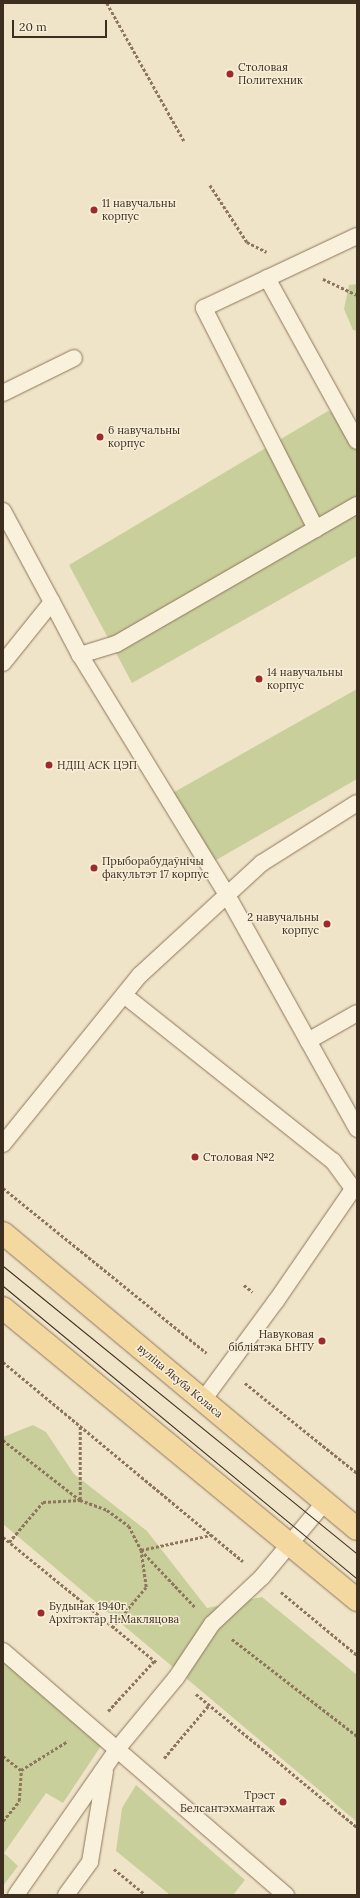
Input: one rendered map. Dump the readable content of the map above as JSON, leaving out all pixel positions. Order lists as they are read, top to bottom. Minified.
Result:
{"streets":{"main road":["вуліца Якуба Коласа"]},"places":["Столовая Политехник","11 навучальны корпус","6 навучальны корпус","14 навучальны корпус","НДІЦ АСК ЦЭП","Прыборабудаўнічы факультэт 17 корпус","2 навучальны корпус","Столовая №2","Навуковая бібліятэка БНТУ","Будынак 1940г. Архітэктар Н.Макляцова","Трэст Белсантэхмантаж"],"scale_bar":"20 m"}
